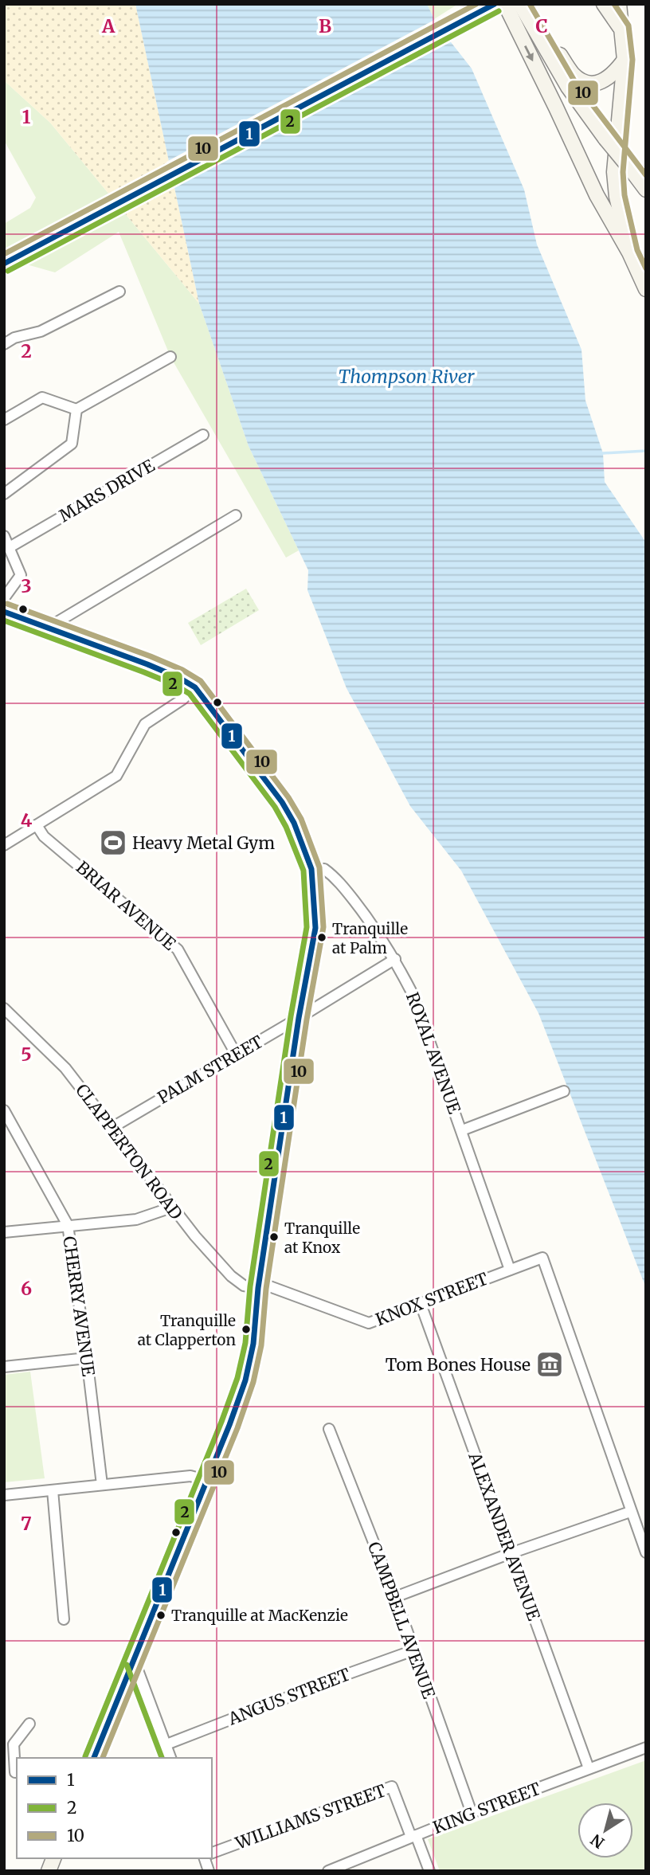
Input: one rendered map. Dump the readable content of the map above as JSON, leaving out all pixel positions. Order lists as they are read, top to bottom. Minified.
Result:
{"streets":{"street":["MARS DRIVE","BRIAR AVENUE","ROYAL AVENUE","PALM STREET","CLAPPERTON ROAD","KNOX STREET","CHERRY AVENUE","ALEXANDER AVENUE","CAMPBELL AVENUE","ANGUS STREET","KING STREET","WILLIAMS STREET"]},"crossings":[["BRIAR AVENUE","PALM STREET"],["ROYAL AVENUE","PALM STREET"],["ROYAL AVENUE","KNOX STREET"],["PALM STREET","CLAPPERTON ROAD"],["CLAPPERTON ROAD","KNOX STREET"],["KNOX STREET","ALEXANDER AVENUE"],["ALEXANDER AVENUE","KING STREET"],["CAMPBELL AVENUE","ANGUS STREET"],["CAMPBELL AVENUE","KING STREET"],["KING STREET","WILLIAMS STREET"]],"water":["Thompson River"],"places":{"sports":["Heavy Metal Gym"],"other":["Tranquille at Palm","Tranquille at Knox","Tranquille at Clapperton","Tranquille at MacKenzie"],"museum":["Tom Bones House"]},"lines":["transit line 1","transit line 10","transit line 2"],"legend":["1","2","10"],"north":"bottom left","grid":{"columns":["A","B","C"],"rows":["1","2","3","4","5","6","7"]}}
